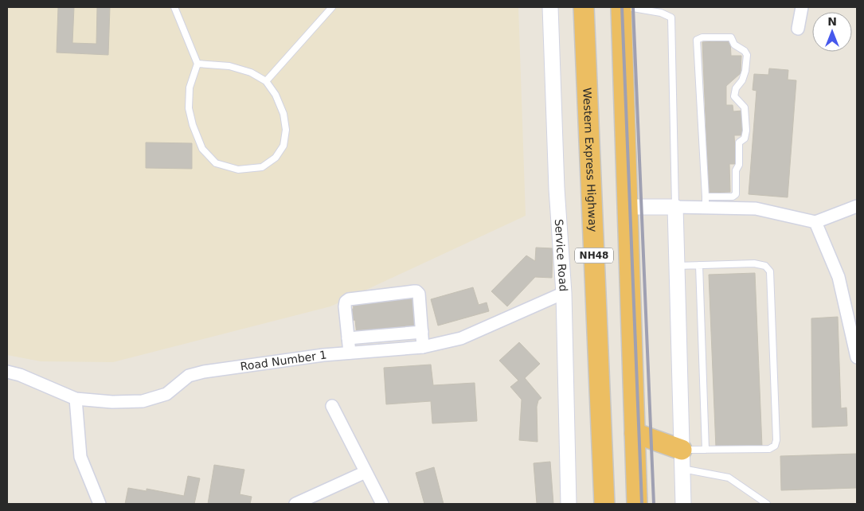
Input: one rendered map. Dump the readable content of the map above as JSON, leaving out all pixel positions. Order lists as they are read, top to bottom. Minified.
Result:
{"streets":{"highway":["Western Express Highway","NH48"],"street":["Service Road","Road Number 1"]},"crossings":[["Service Road","Road Number 1"]],"north":"top"}
